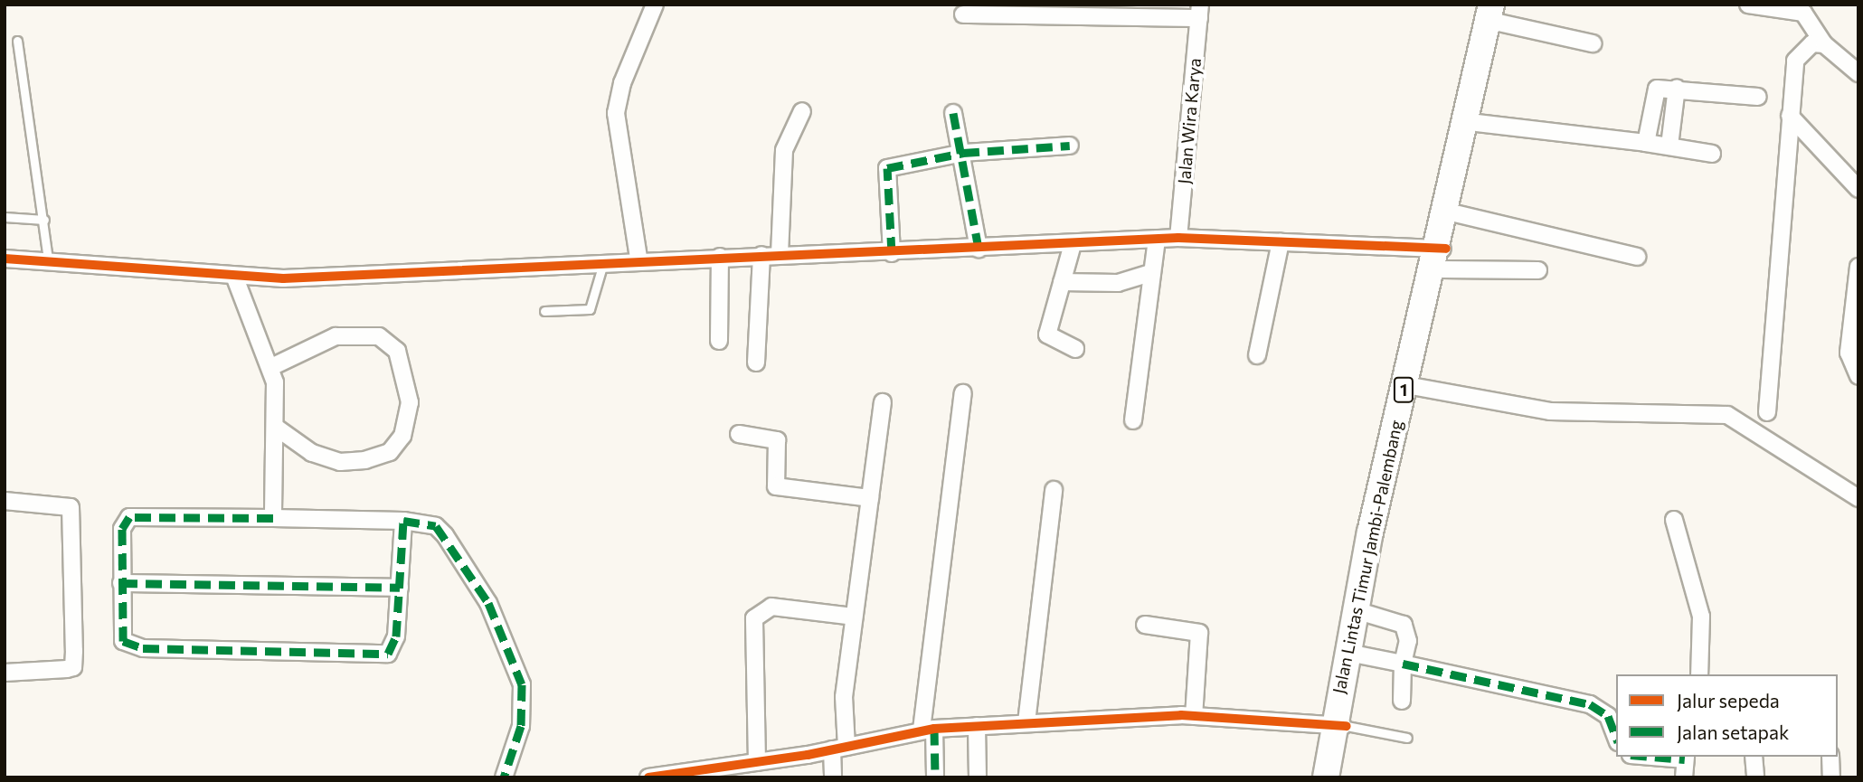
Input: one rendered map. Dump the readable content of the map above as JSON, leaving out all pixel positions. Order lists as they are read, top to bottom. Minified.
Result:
{"streets":{"highway":["1","Jalan Lintas Timur Jambi-Palembang"],"street":["Jalan Wira Karya"]},"legend":["Jalur sepeda","Jalan setapak"]}
